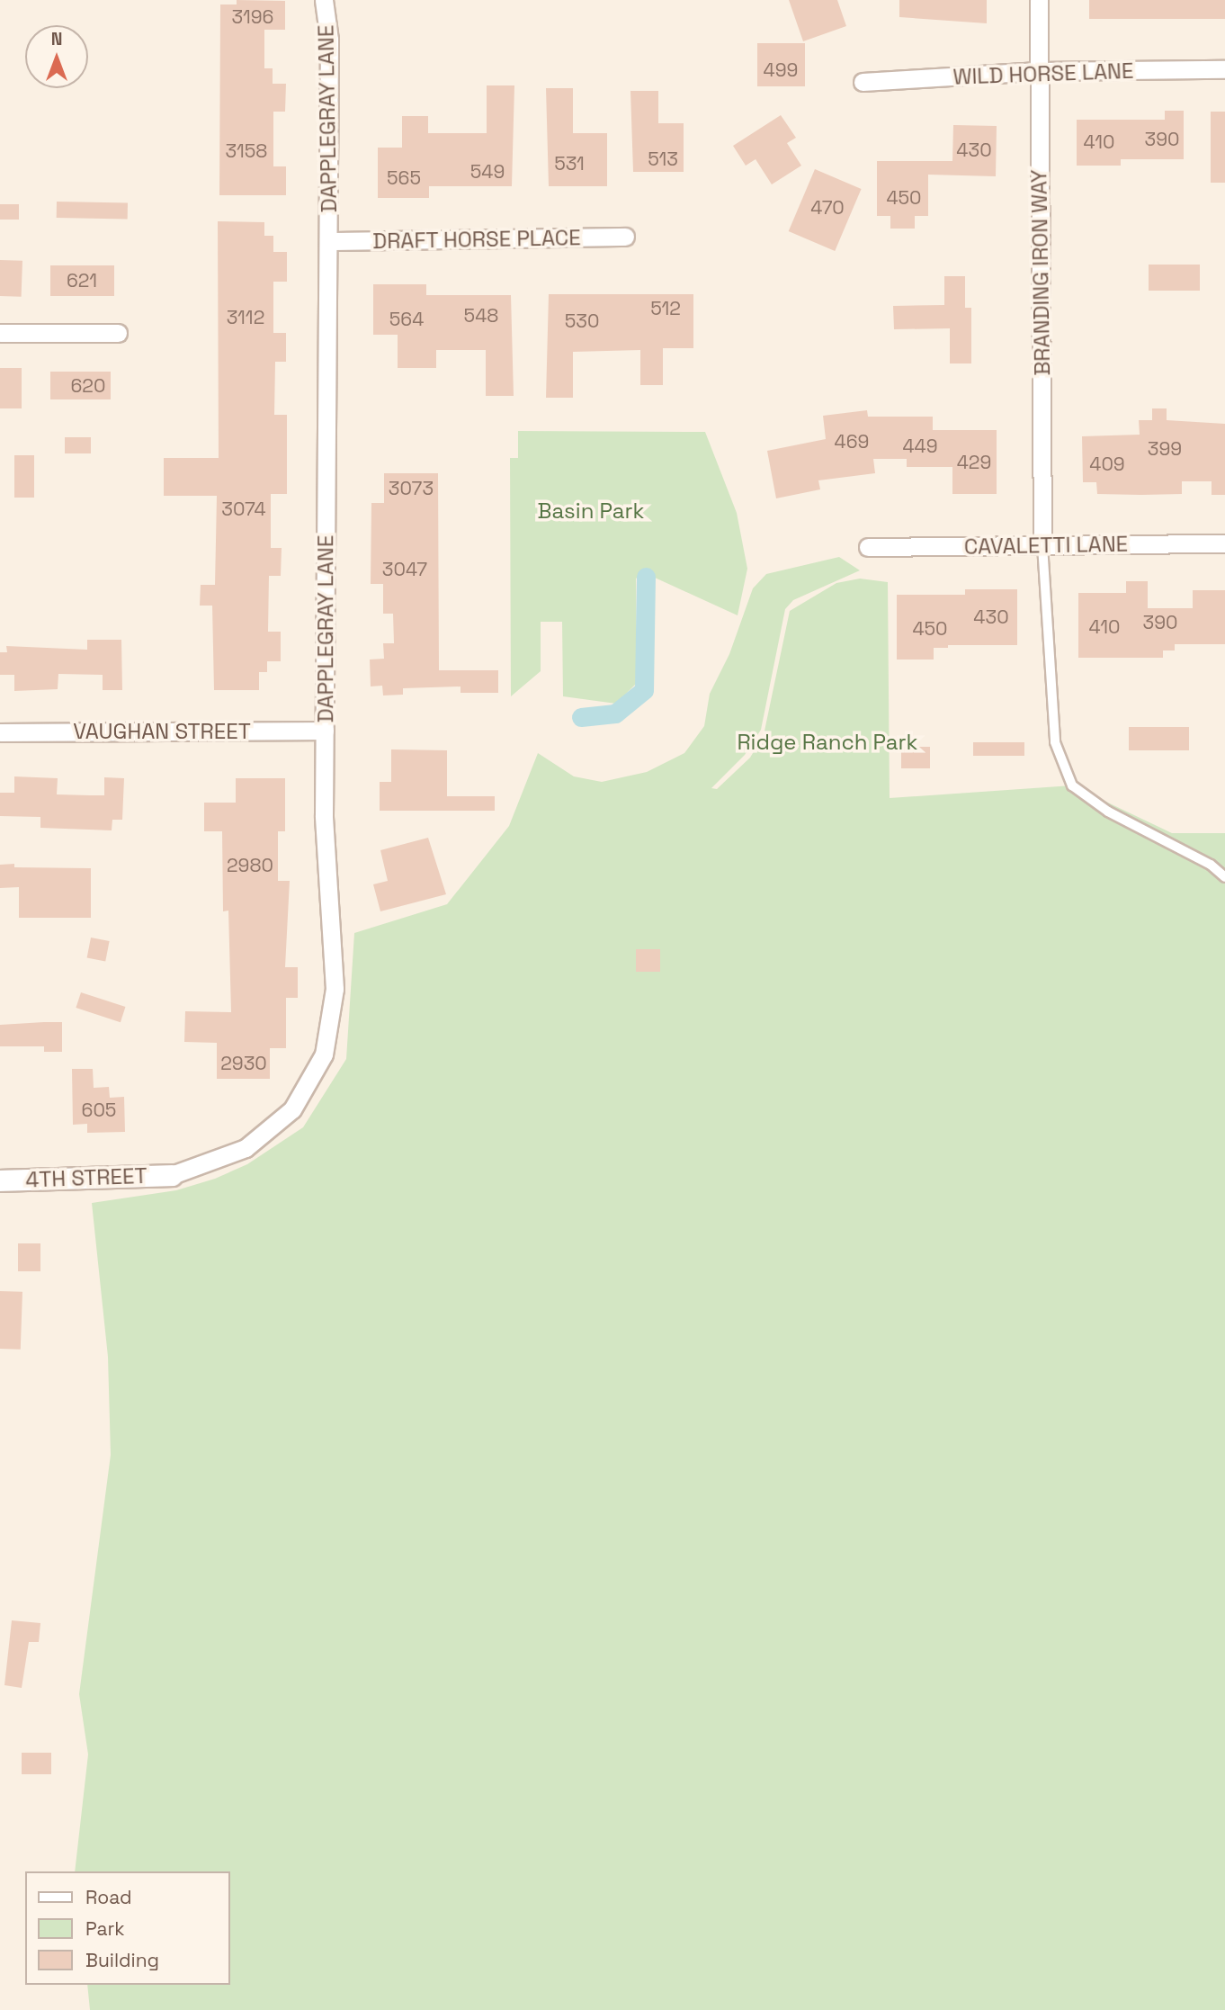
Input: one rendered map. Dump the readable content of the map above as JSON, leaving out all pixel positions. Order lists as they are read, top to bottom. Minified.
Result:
{"streets":{"street":["WILD HORSE LANE","DAPPLEGRAY LANE","DRAFT HORSE PLACE","BRANDING IRON WAY","CAVALETTI LANE","VAUGHAN STREET","4TH STREET"]},"crossings":[["WILD HORSE LANE","BRANDING IRON WAY"],["DAPPLEGRAY LANE","DRAFT HORSE PLACE"],["DAPPLEGRAY LANE","VAUGHAN STREET"],["DAPPLEGRAY LANE","4TH STREET"],["BRANDING IRON WAY","CAVALETTI LANE"]],"parks":["Basin Park","Ridge Ranch Park"],"house_numbers":["3196","499","390","410","430","3158","513","531","549","565","450","470","621","512","548","3112","564","530","620","469","449","399","429","409","3073","3074","3047","430","390","410","450","2980","2930","605"],"legend":["Road","Park","Building"],"north":"top"}
